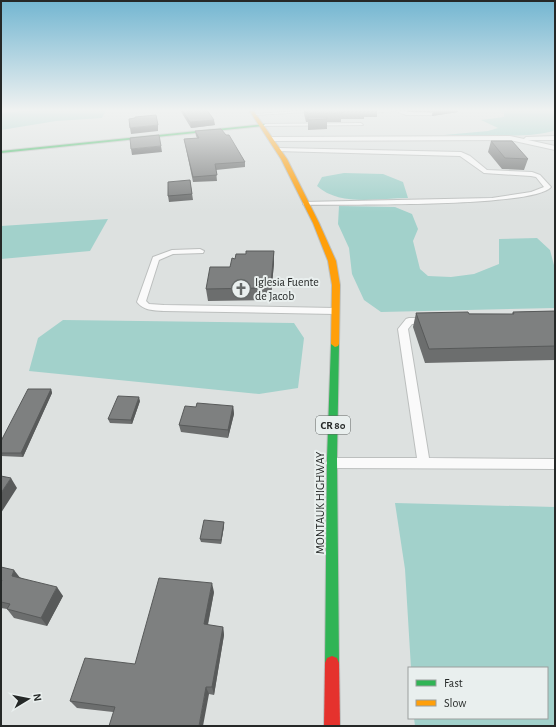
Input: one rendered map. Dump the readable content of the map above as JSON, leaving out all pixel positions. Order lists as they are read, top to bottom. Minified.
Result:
{"streets":{"main road":["CR 80","MONTAUK HIGHWAY"]},"places":{"church":["Iglesia Fuente de Jacob"]},"legend":["Fast","Slow"],"north":"right"}
